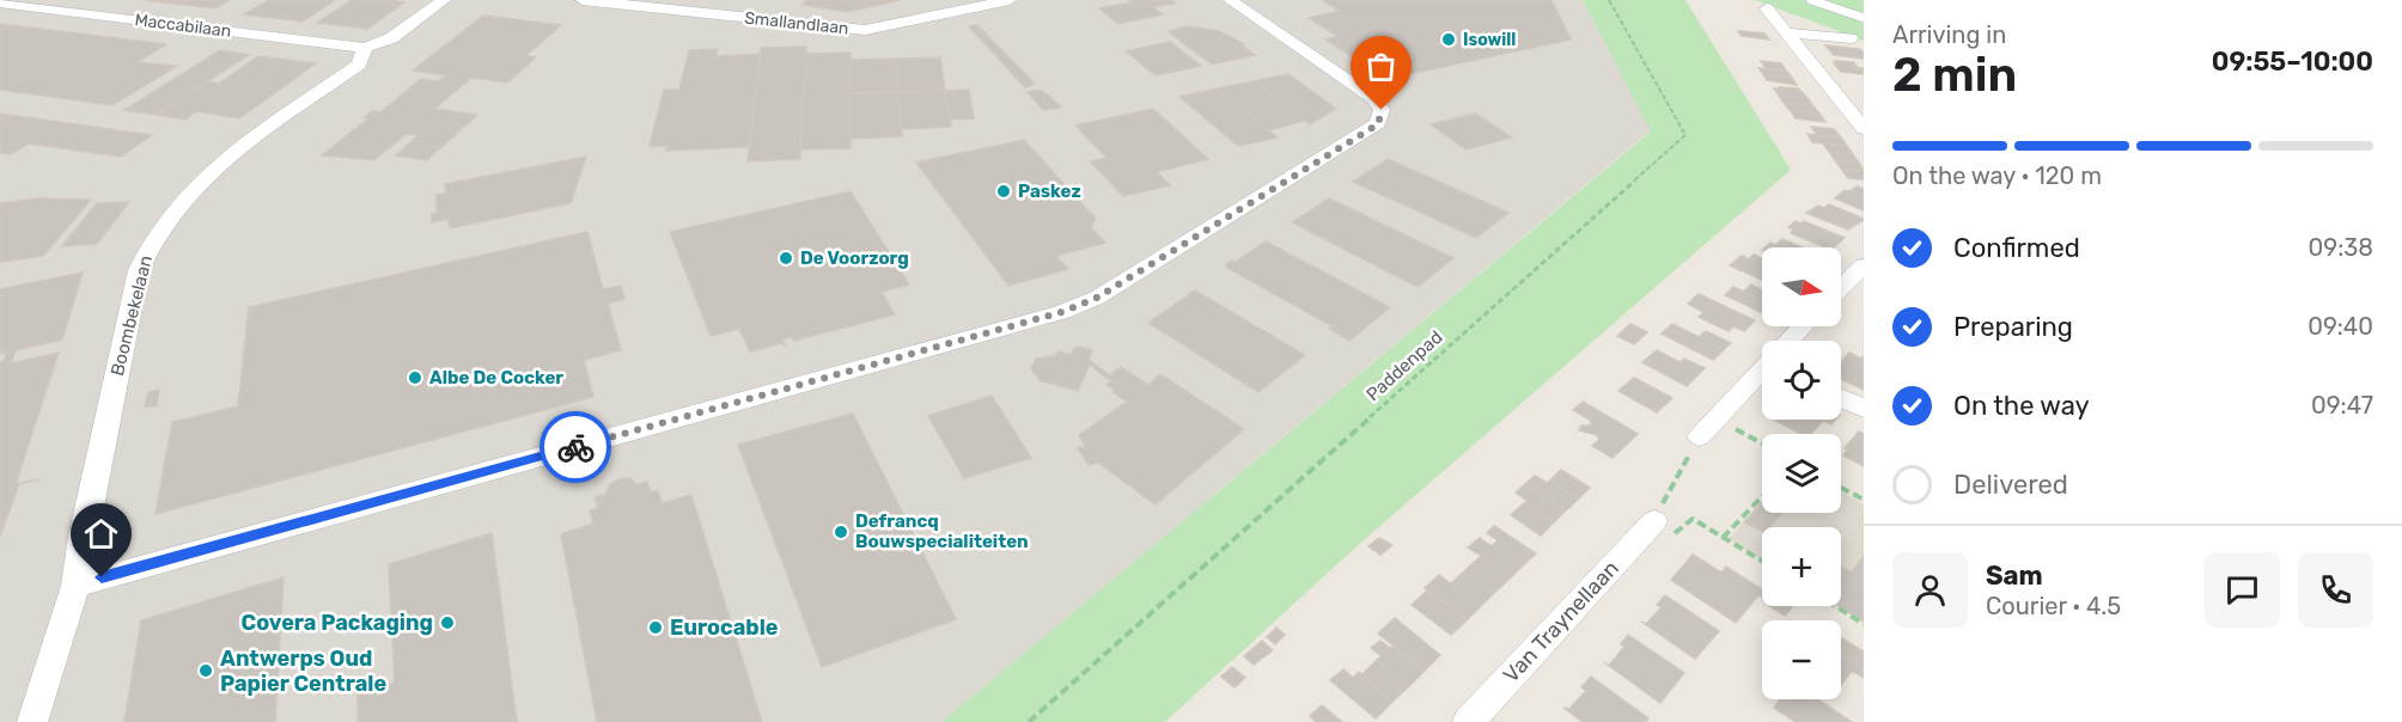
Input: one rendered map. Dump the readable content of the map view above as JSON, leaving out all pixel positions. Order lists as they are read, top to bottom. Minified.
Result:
{"streets":{"street":["Smallandlaan","Maccabilaan","Boombekelaan","Van Traynellaan"],"path":["Paddenpad"]},"crossings":[["Maccabilaan","Boombekelaan"]],"places":["Isowill","Paskez","De Voorzorg","Albe De Cocker","Defrancq Bouwspecialiteiten","Covera Packaging","Eurocable","Antwerps Oud Papier Centrale"],"north":"right","page":{"heading":["2 min","Arriving in","09:55–10:00"],"panel":["Sam","Courier · 4.5"],"bar":"On the way · 120 m","list":[["Confirmed","09:38"],["Preparing","09:40"],["On the way","09:47"],"Delivered"],"map_buttons":["+","−"]}}
